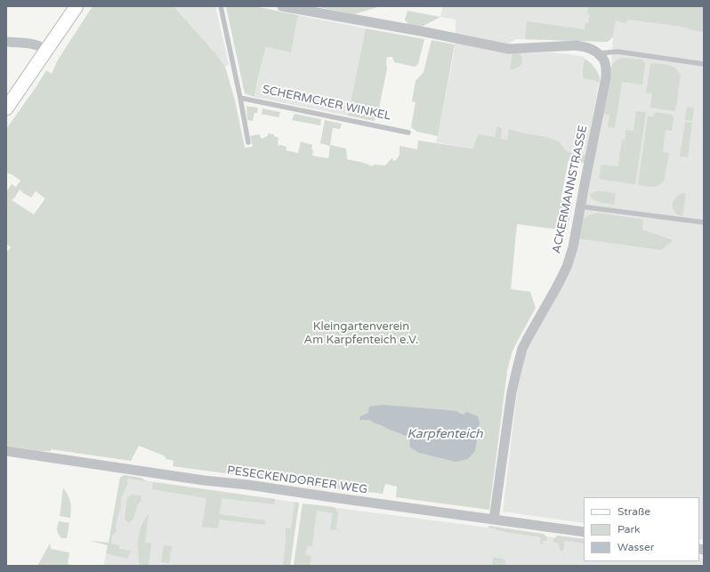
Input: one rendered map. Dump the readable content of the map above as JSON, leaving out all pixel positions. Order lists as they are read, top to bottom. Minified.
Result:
{"streets":{"street":["ACKERMANNSTRASSE","PESECKENDORFER WEG"],"lane":["SCHERMCKER WINKEL"]},"crossings":[["ACKERMANNSTRASSE","PESECKENDORFER WEG"]],"water":["Karpfenteich"],"parks":["Kleingartenverein Am Karpfenteich e.V."],"legend":["Straße","Park","Wasser"]}
